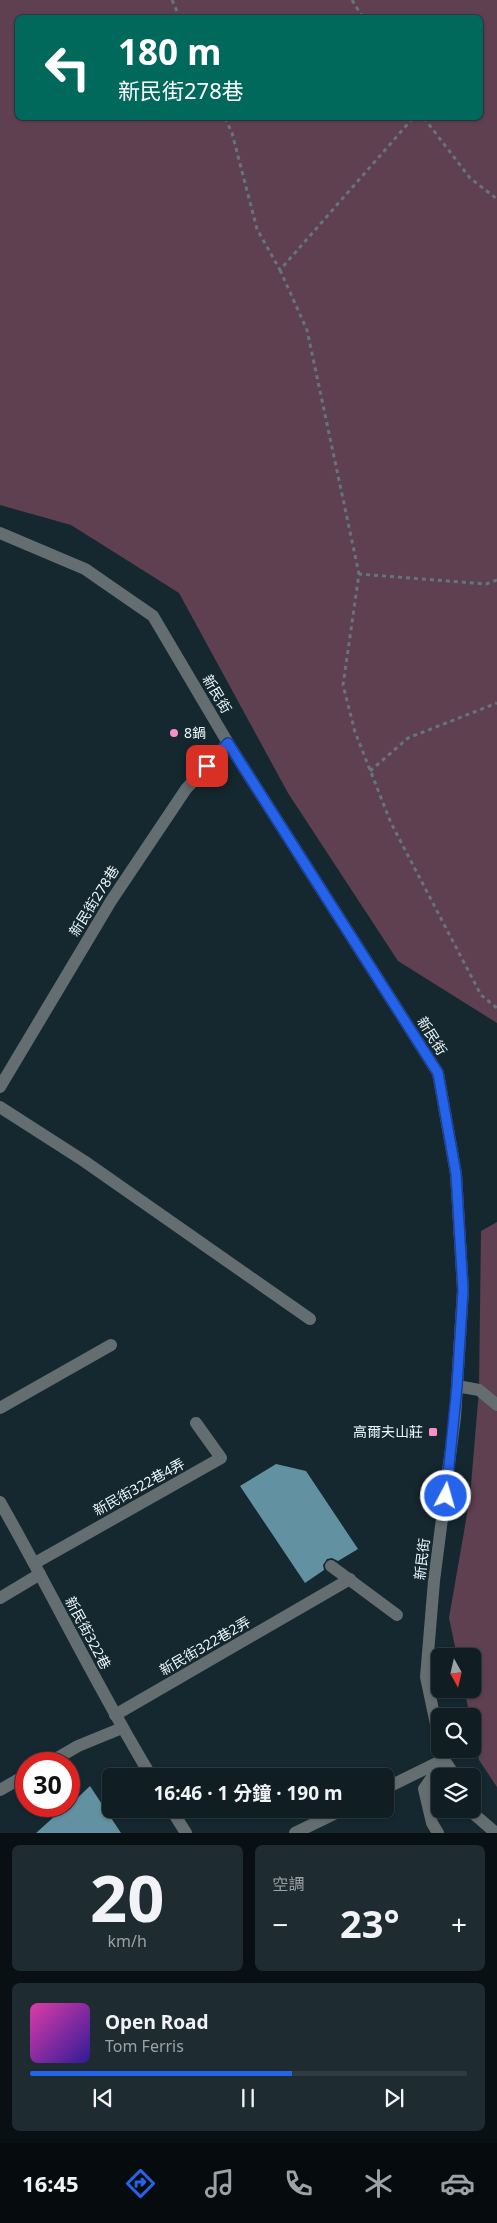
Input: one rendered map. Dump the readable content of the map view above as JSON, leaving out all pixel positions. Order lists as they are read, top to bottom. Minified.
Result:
{"streets":{"street":["新民街","新民街278巷","新民街322巷4弄","新民街322巷","新民街322巷2弄"]},"crossings":[["新民街","新民街278巷"],["新民街322巷4弄","新民街322巷"],["新民街322巷","新民街322巷2弄"]],"places":{"other":["8鍋"],"transit":["高爾夫山莊"]},"north":"bottom","page":{"turn":["180 m","新民街278巷"],"limit":"30","trip":"16:46 · 1 分鐘 · 190 m","tile":[["20","km/h"],"空調"],"heat":["−","23°","+"],"song":["Open Road","Tom Ferris"],"tabs":"16:45"}}
